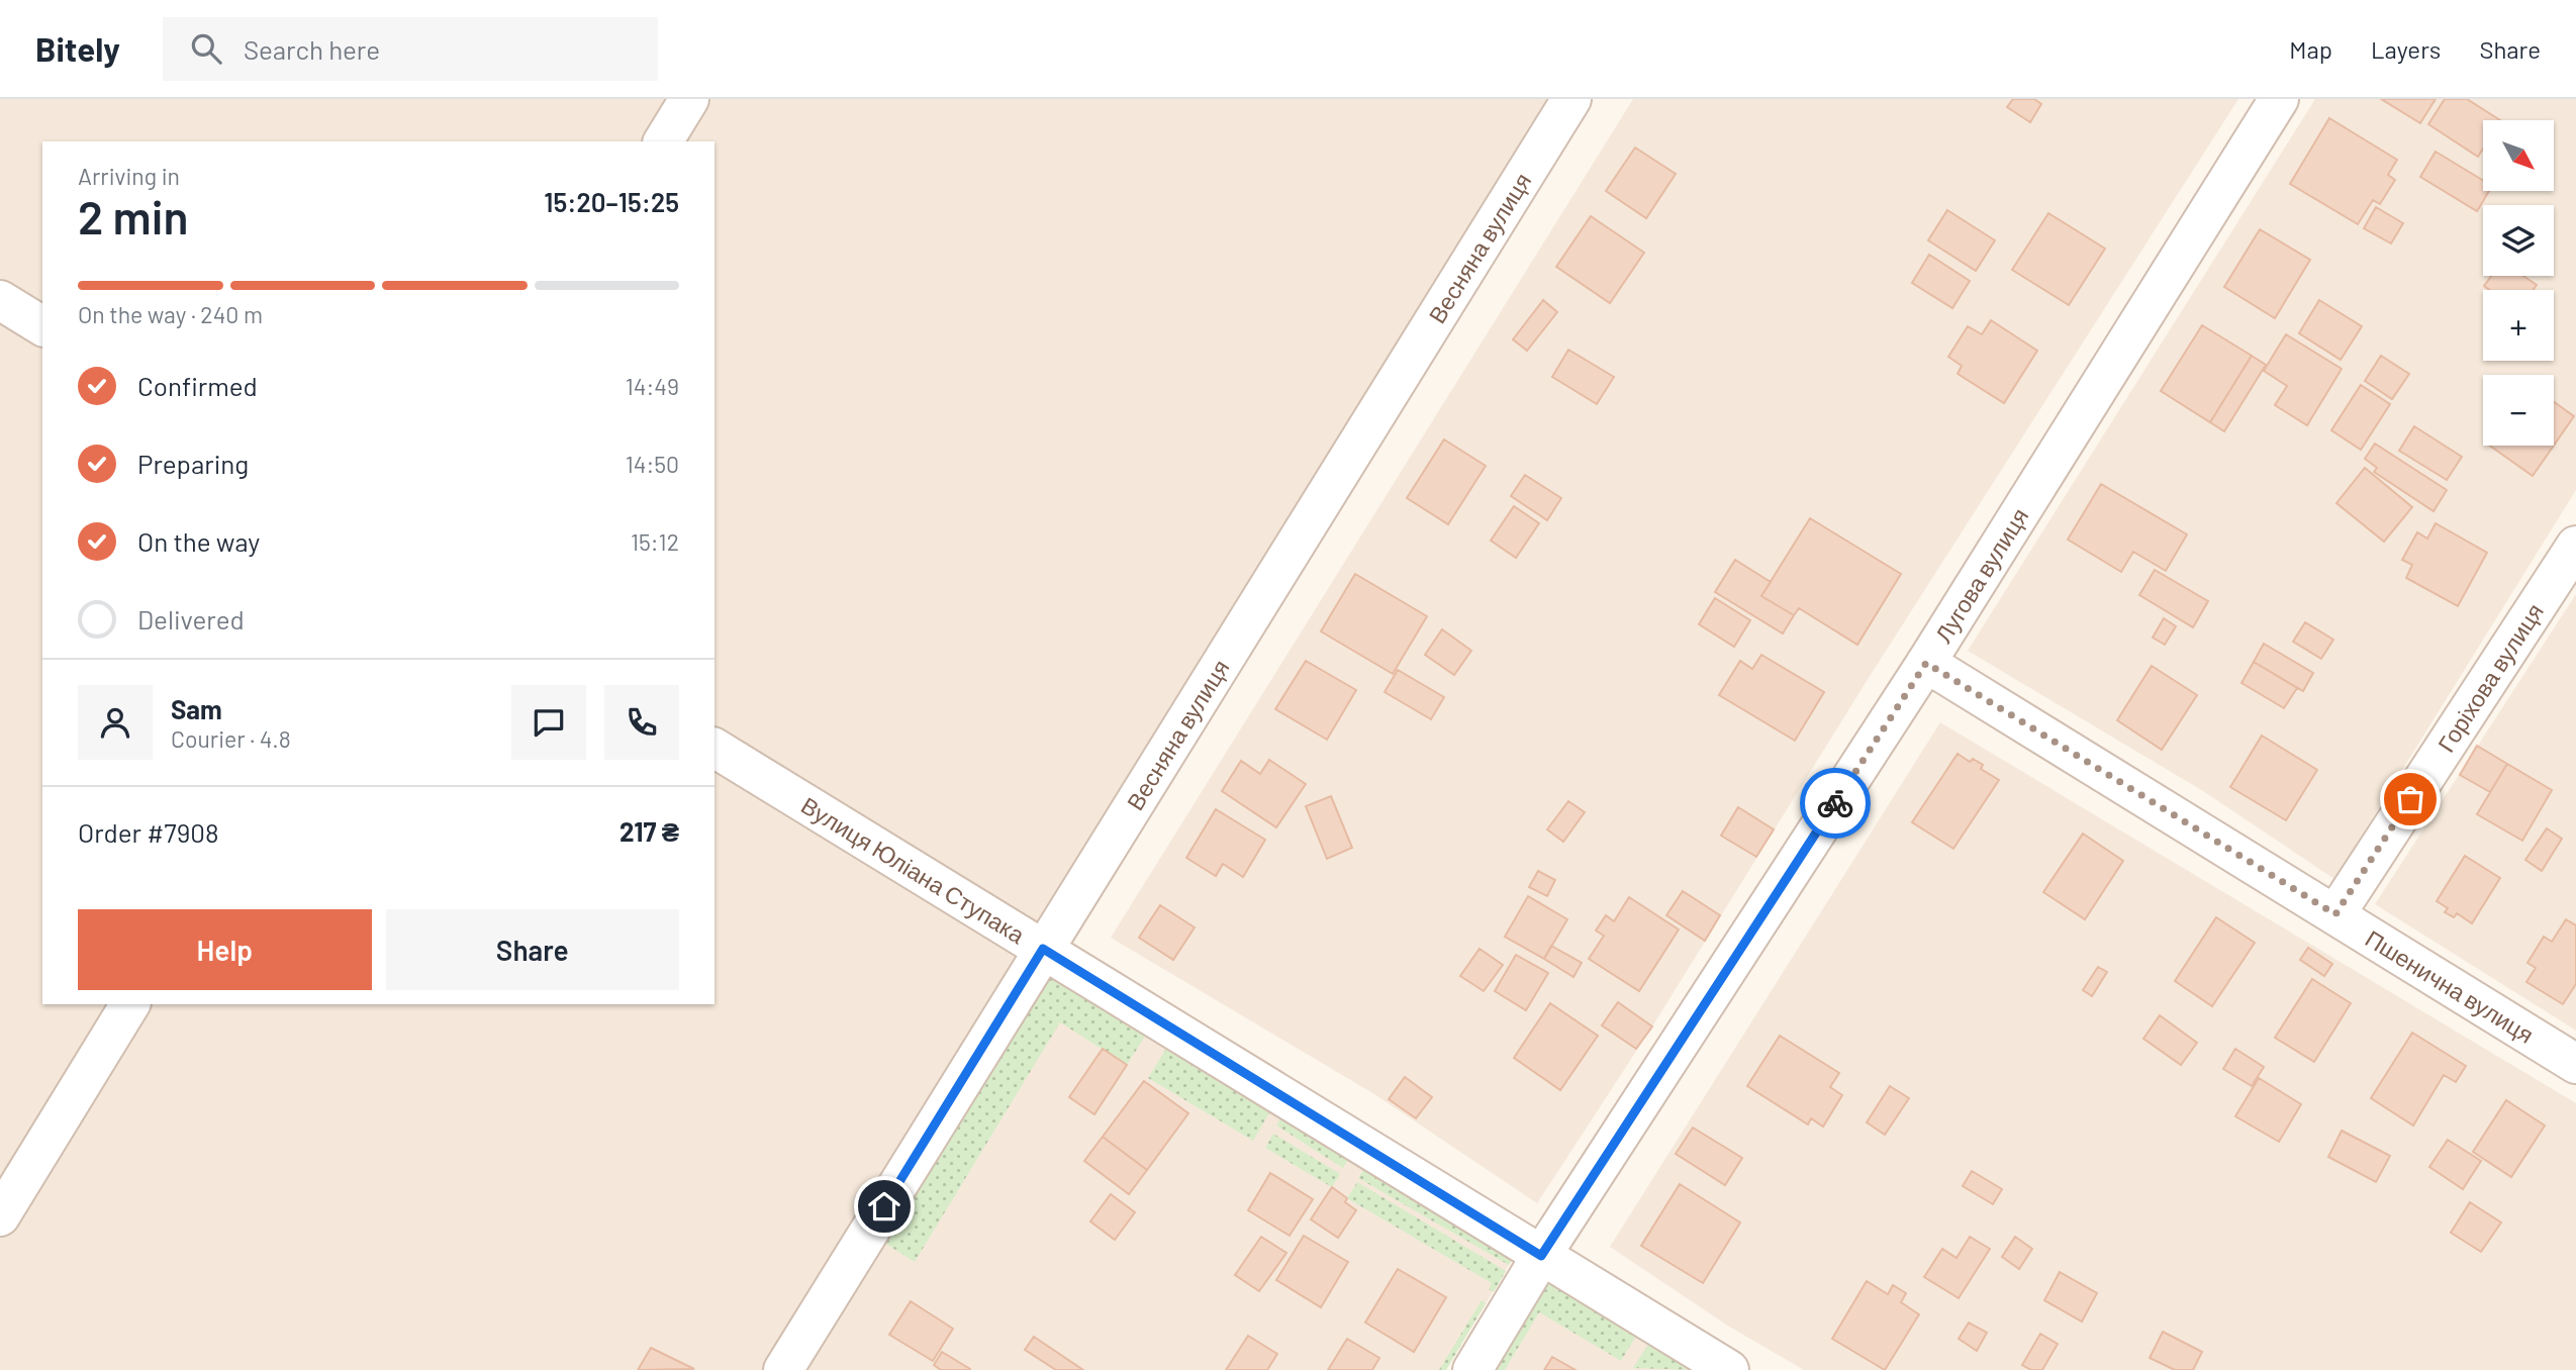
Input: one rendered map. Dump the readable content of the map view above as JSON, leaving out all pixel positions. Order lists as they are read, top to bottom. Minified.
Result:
{"streets":{"street":["Весняна вулиця","Лугова вулиця","Горіхова вулиця","Вулиця Юліана Ступака","Пшенична вулиця"]},"crossings":[["Весняна вулиця","Вулиця Юліана Ступака"],["Лугова вулиця","Вулиця Юліана Ступака"],["Лугова вулиця","Пшенична вулиця"],["Горіхова вулиця","Пшенична вулиця"]],"north":"bottom right","page":{"header":"Bitely","search":"Search here","nav":["Map","Layers","Share"],"map_buttons":["+","−"],"heading":["2 min","Arriving in","15:20–15:25"],"panel":["Sam","Courier · 4.8","Order #7908","217 ₴"],"bar":"On the way · 240 m","list":[["Confirmed","14:49"],["Preparing","14:50"],["On the way","15:12"],"Delivered"],"buttons":["Help","Share"]}}
